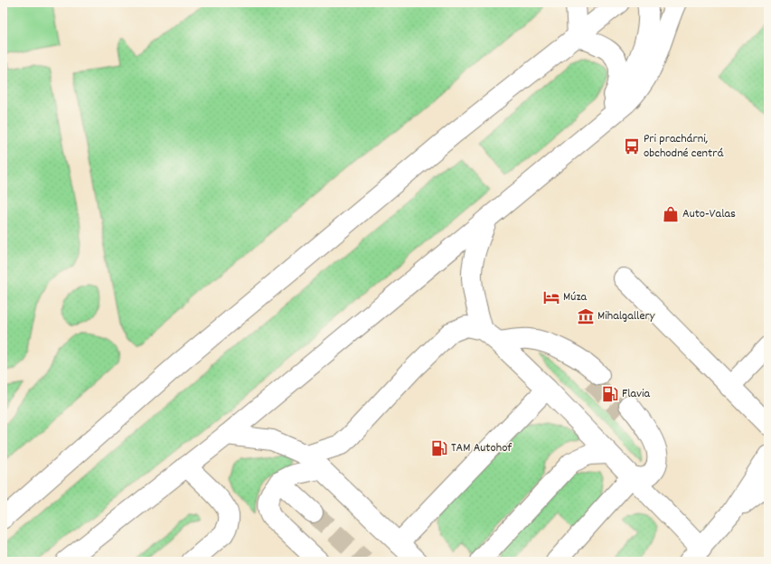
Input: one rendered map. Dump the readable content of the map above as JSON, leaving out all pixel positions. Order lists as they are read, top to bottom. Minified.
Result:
{"places":{"bus stop":["Pri prachárni, obchodné centrá"],"shop":["Auto-Valas"],"hotel":["Múza"],"museum":["Mihalgallery"],"fuel station":["Flavia","TAM Autohof"]}}
